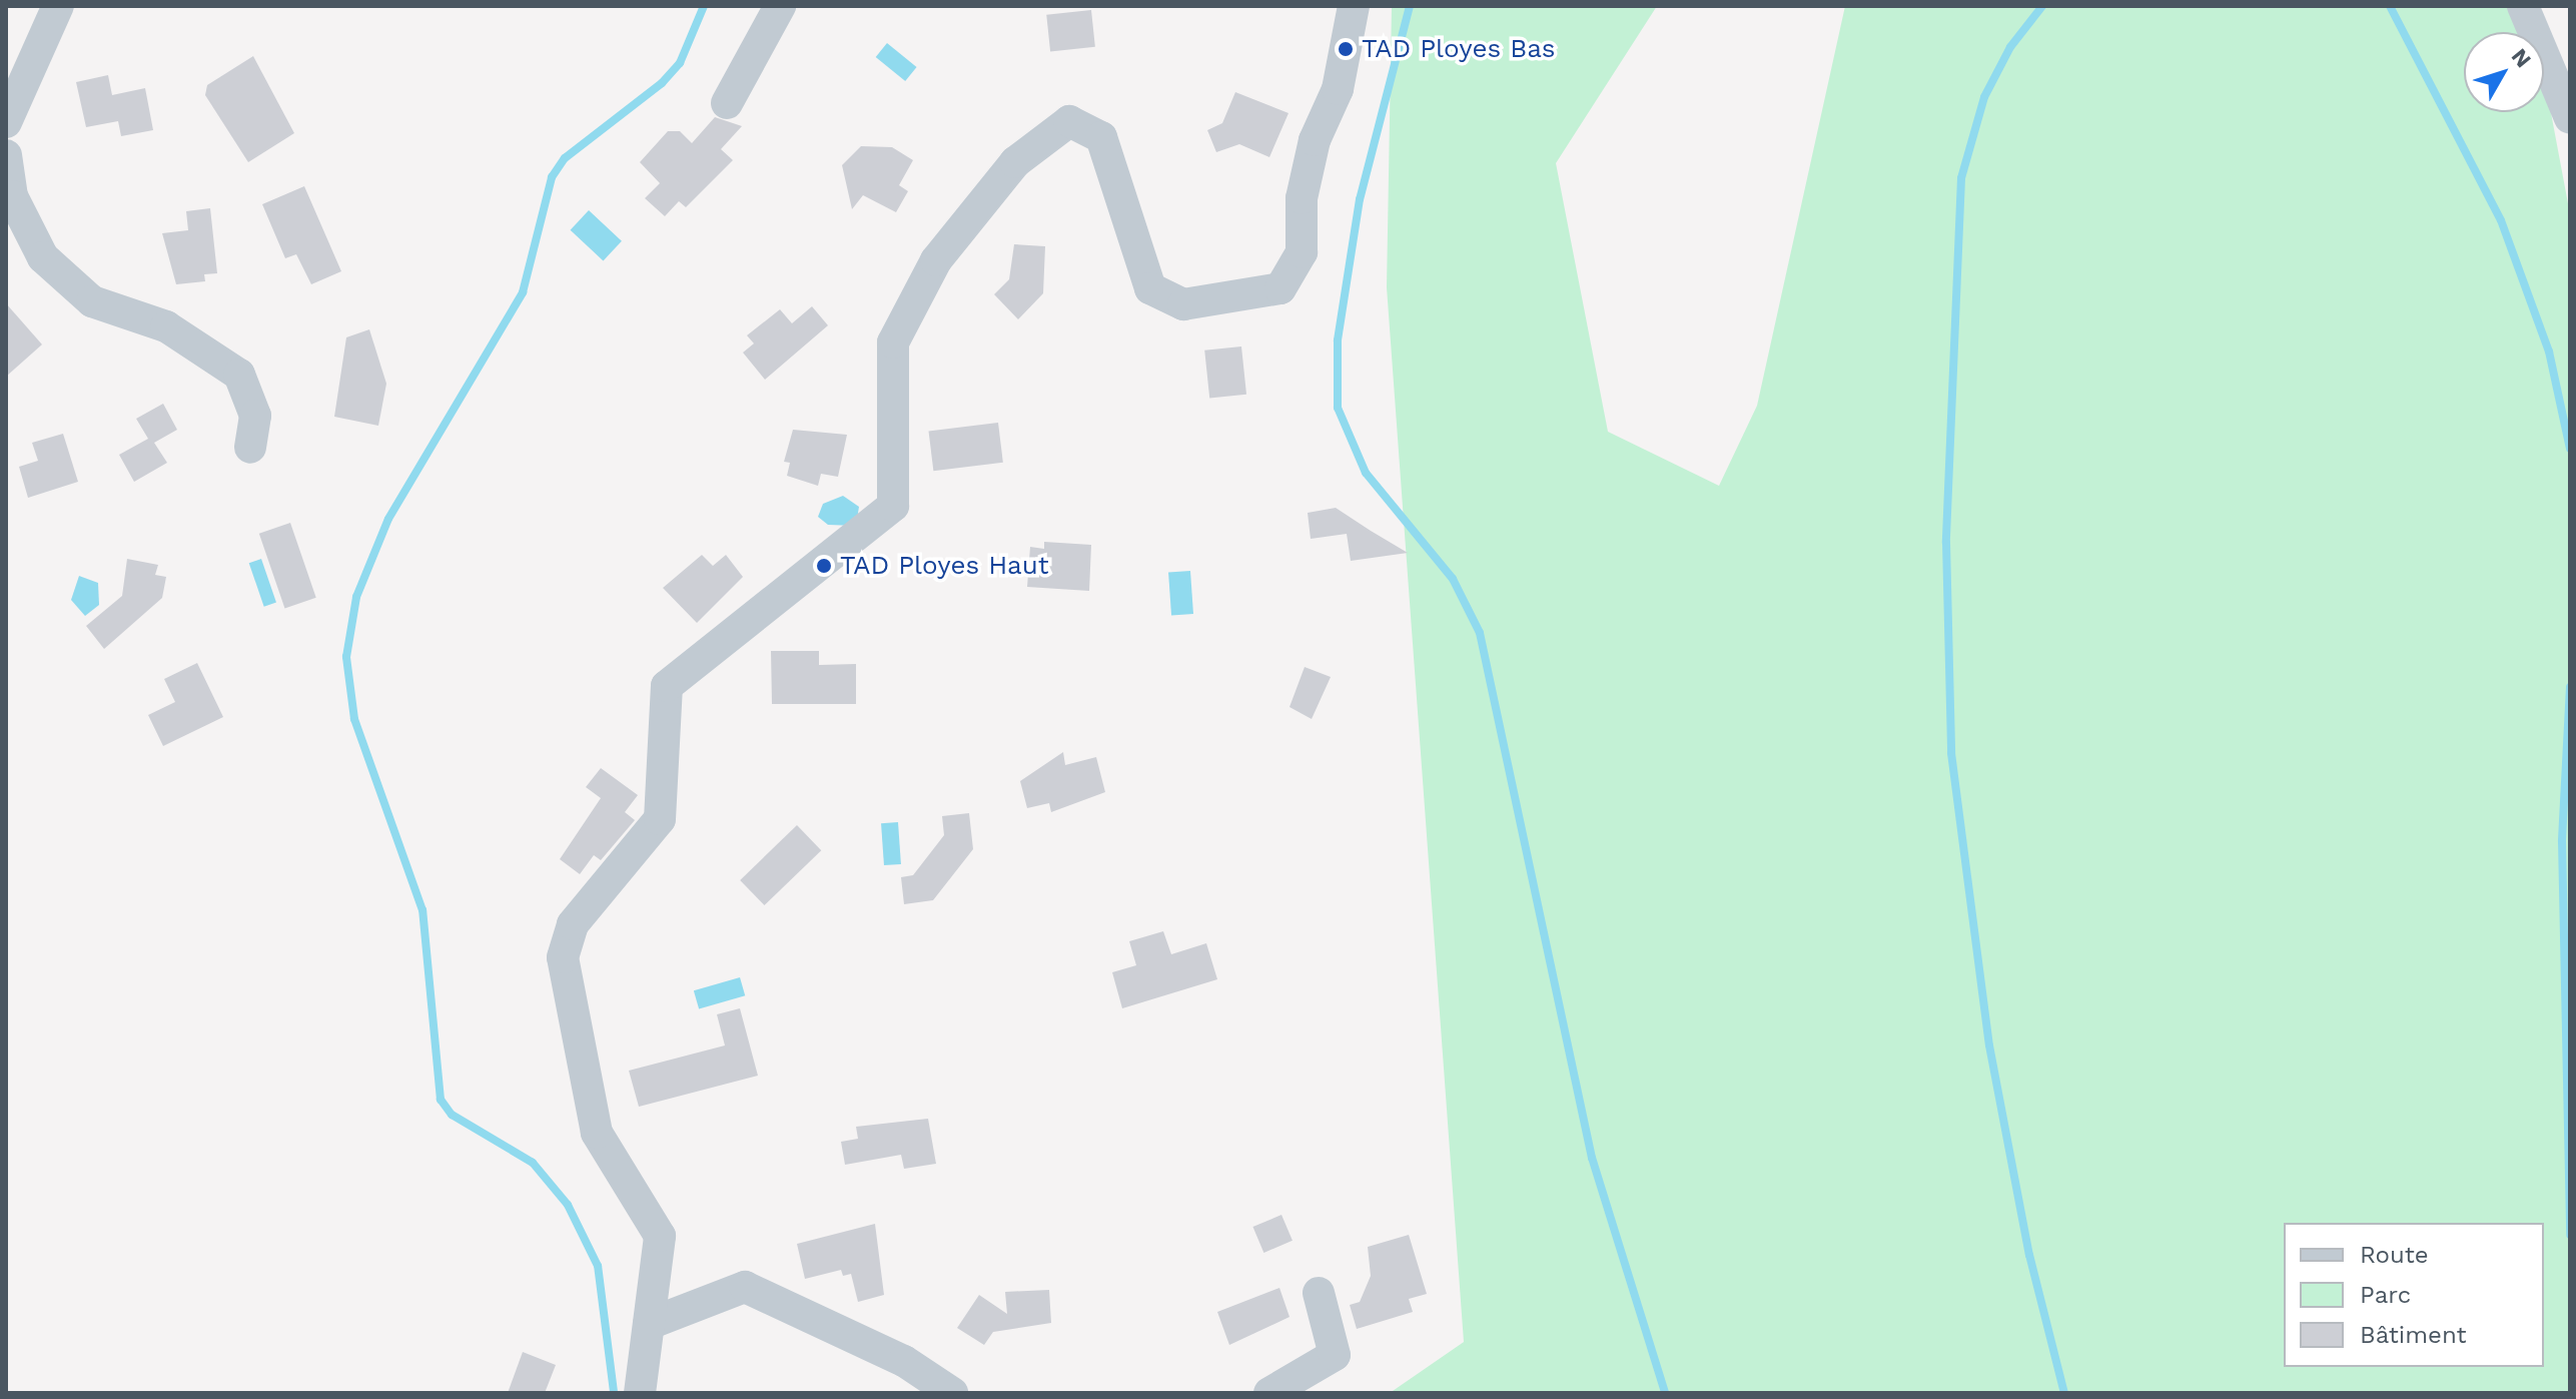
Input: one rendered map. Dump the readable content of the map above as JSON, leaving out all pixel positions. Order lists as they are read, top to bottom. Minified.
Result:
{"places":["TAD Ployes Bas","TAD Ployes Haut"],"legend":["Route","Parc","Bâtiment"],"north":"top right"}
